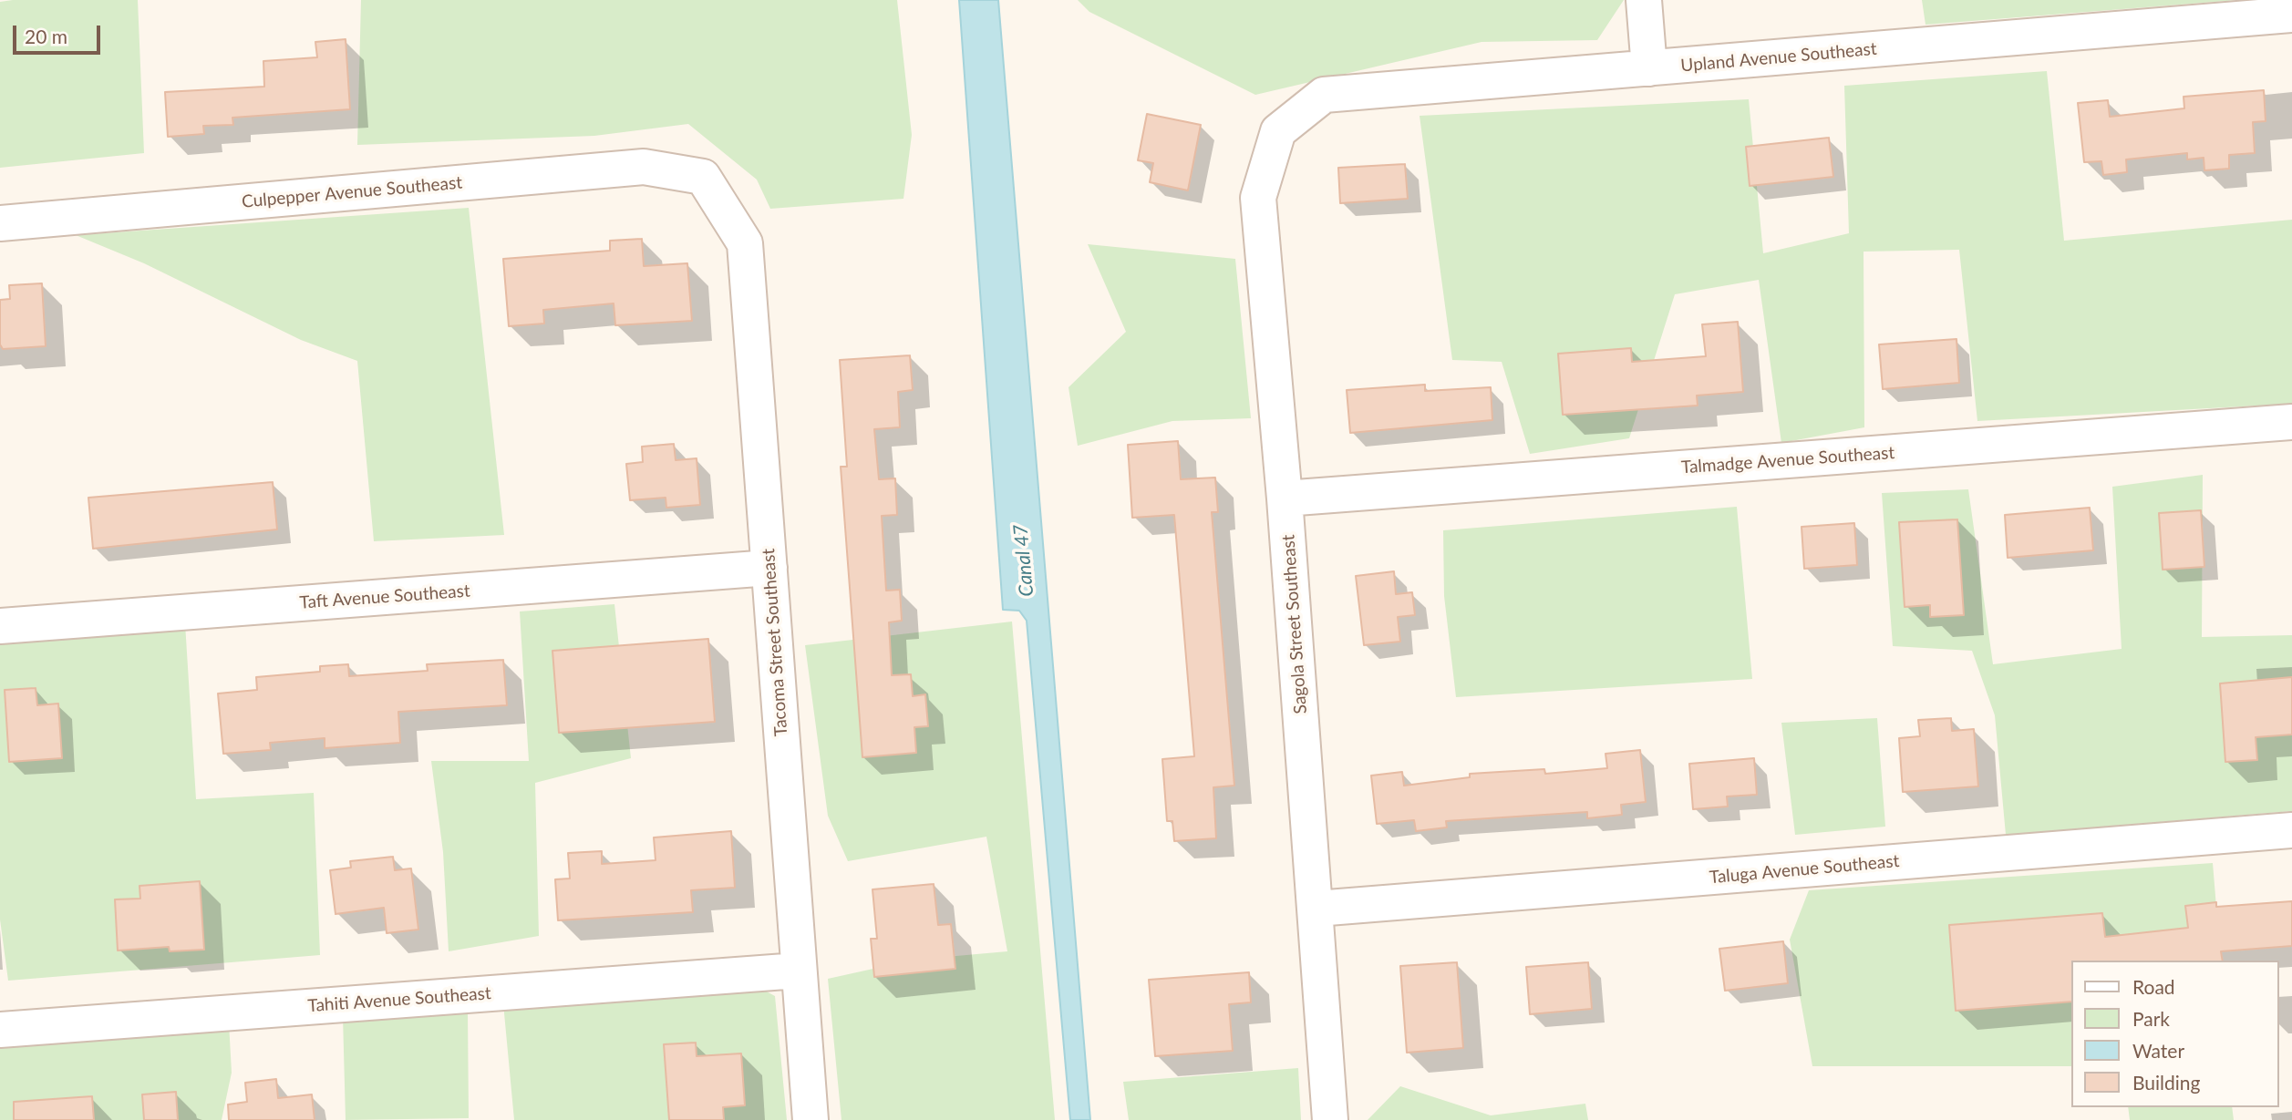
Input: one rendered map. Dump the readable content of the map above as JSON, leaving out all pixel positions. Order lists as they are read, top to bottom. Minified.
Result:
{"streets":{"street":["Upland Avenue Southeast","Culpepper Avenue Southeast","Talmadge Avenue Southeast","Taft Avenue Southeast","Sagola Street Southeast","Tacoma Street Southeast","Taluga Avenue Southeast","Tahiti Avenue Southeast"]},"crossings":[["Upland Avenue Southeast","Sagola Street Southeast"],["Culpepper Avenue Southeast","Tacoma Street Southeast"],["Talmadge Avenue Southeast","Sagola Street Southeast"],["Taft Avenue Southeast","Tacoma Street Southeast"],["Sagola Street Southeast","Taluga Avenue Southeast"],["Tacoma Street Southeast","Tahiti Avenue Southeast"]],"water":["Canal 47"],"legend":["Road","Park","Water","Building"],"scale_bar":"20 m"}
